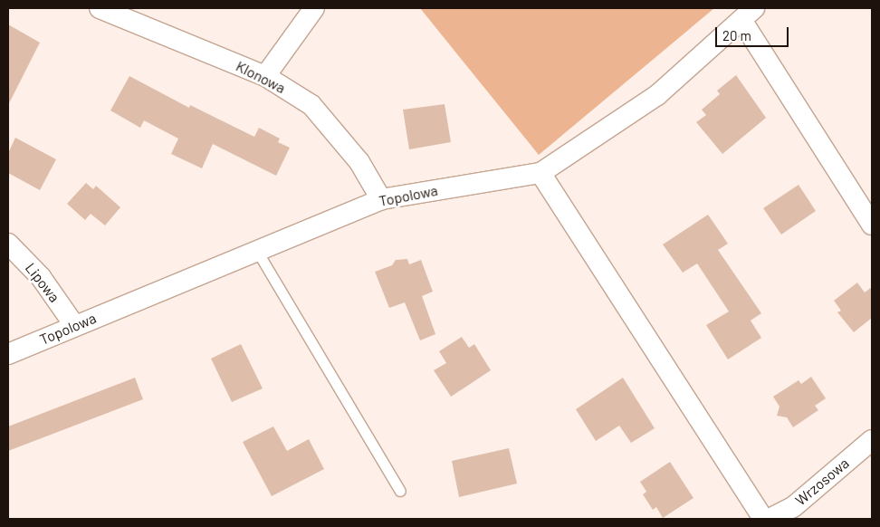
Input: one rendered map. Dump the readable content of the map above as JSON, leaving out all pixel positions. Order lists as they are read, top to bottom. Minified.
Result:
{"streets":{"street":["Klonowa","Topolowa","Lipowa","Wrzosowa"]},"crossings":[["Klonowa","Topolowa"],["Topolowa","Lipowa"]],"scale_bar":"20 m"}
